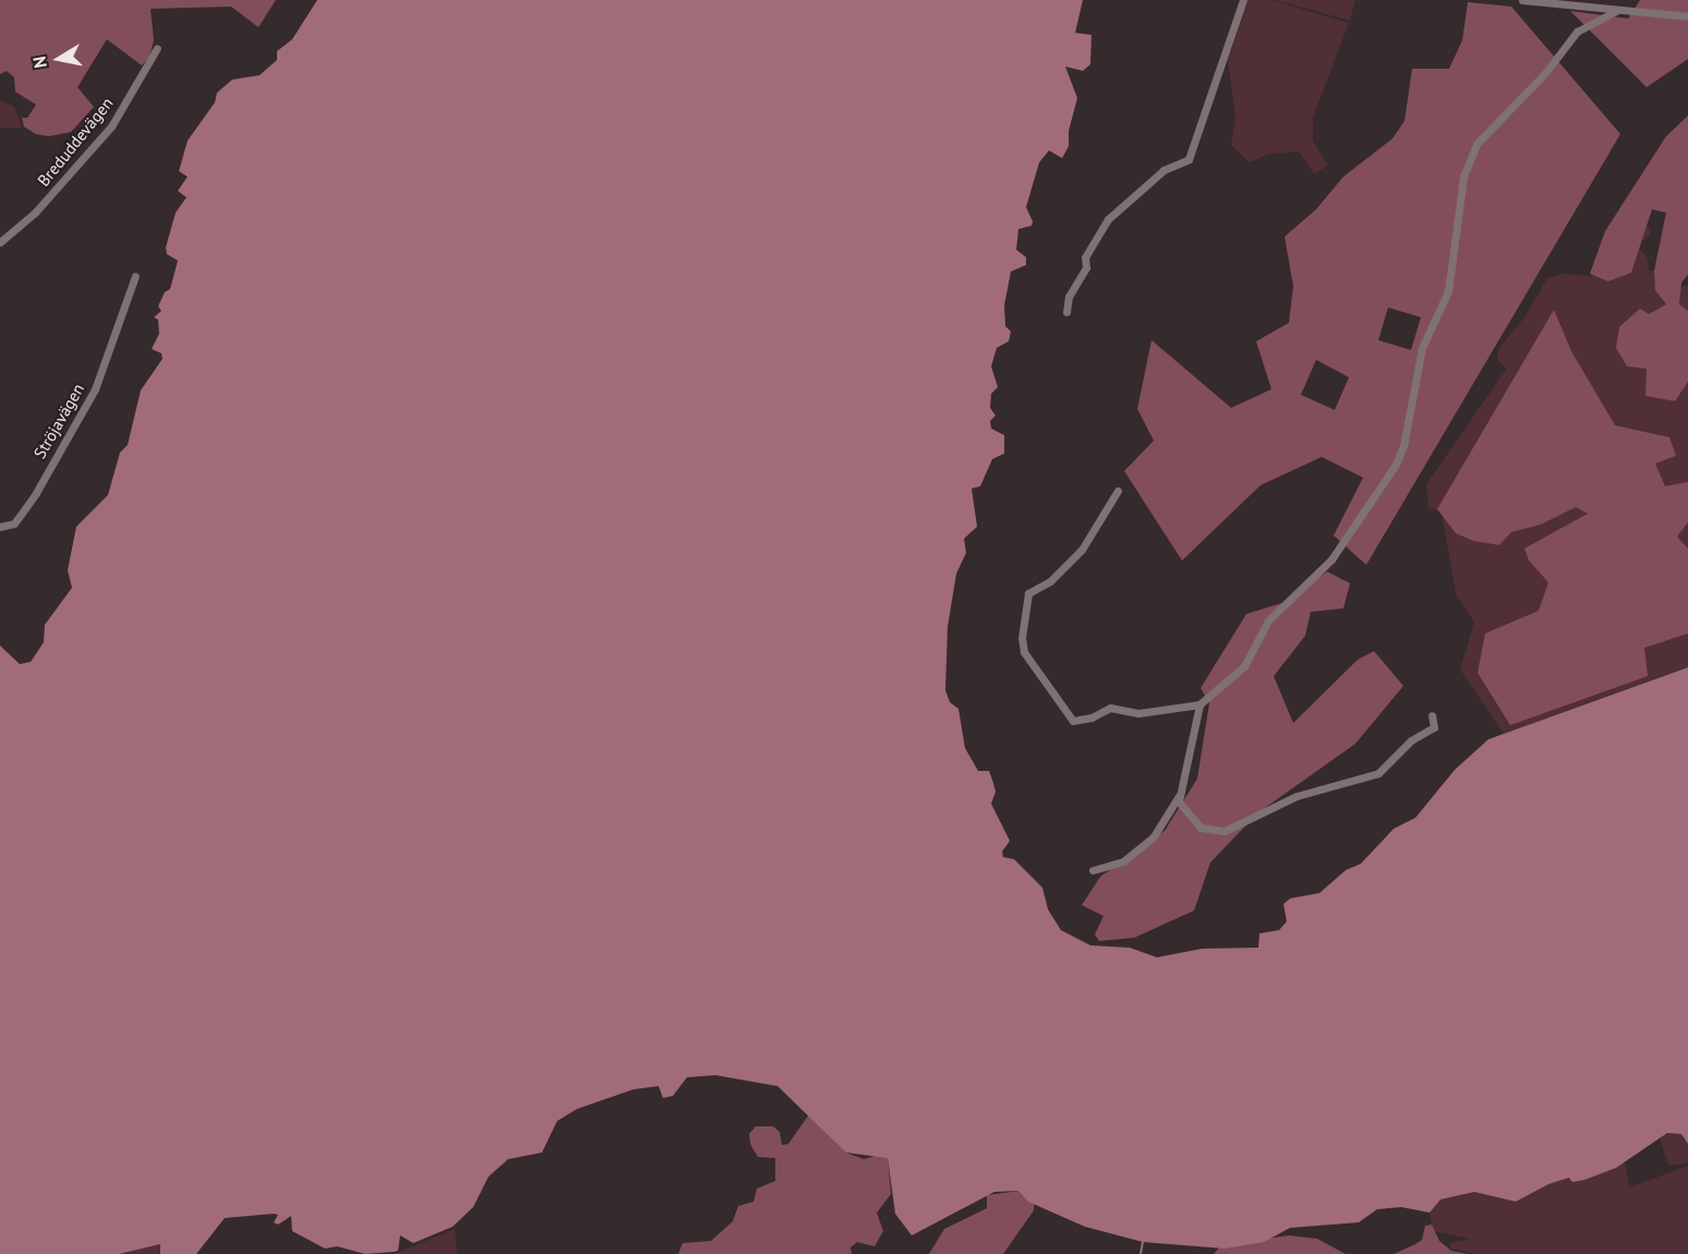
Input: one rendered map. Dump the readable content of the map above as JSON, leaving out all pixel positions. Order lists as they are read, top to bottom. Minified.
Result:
{"streets":{"street":["Breduddevägen","Ströjavägen"]},"north":"left"}
